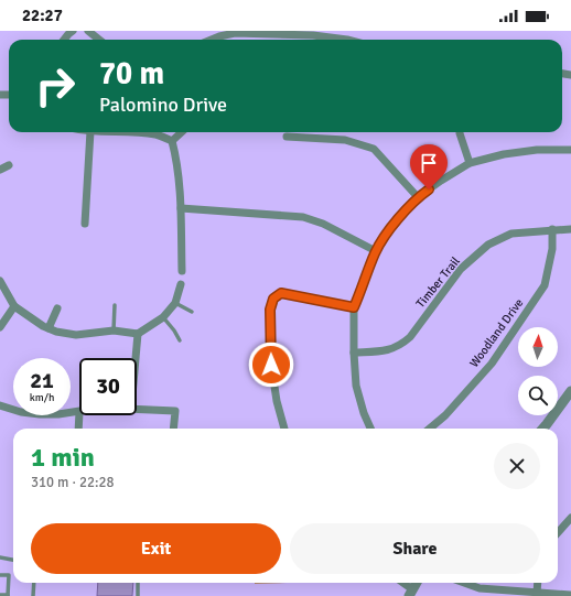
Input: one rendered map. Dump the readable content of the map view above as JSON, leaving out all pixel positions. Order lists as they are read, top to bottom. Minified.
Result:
{"streets":{"street":["Timber Trail","Woodland Drive"]},"crossings":[["Timber Trail","Woodland Drive"]],"north":"top","page":{"status":"22:27","turn":["70 m","Palomino Drive"],"speed":"21 km/h","limit":"30","heading":["1 min","310 m · 22:28"],"buttons":["Exit","Share"]}}
